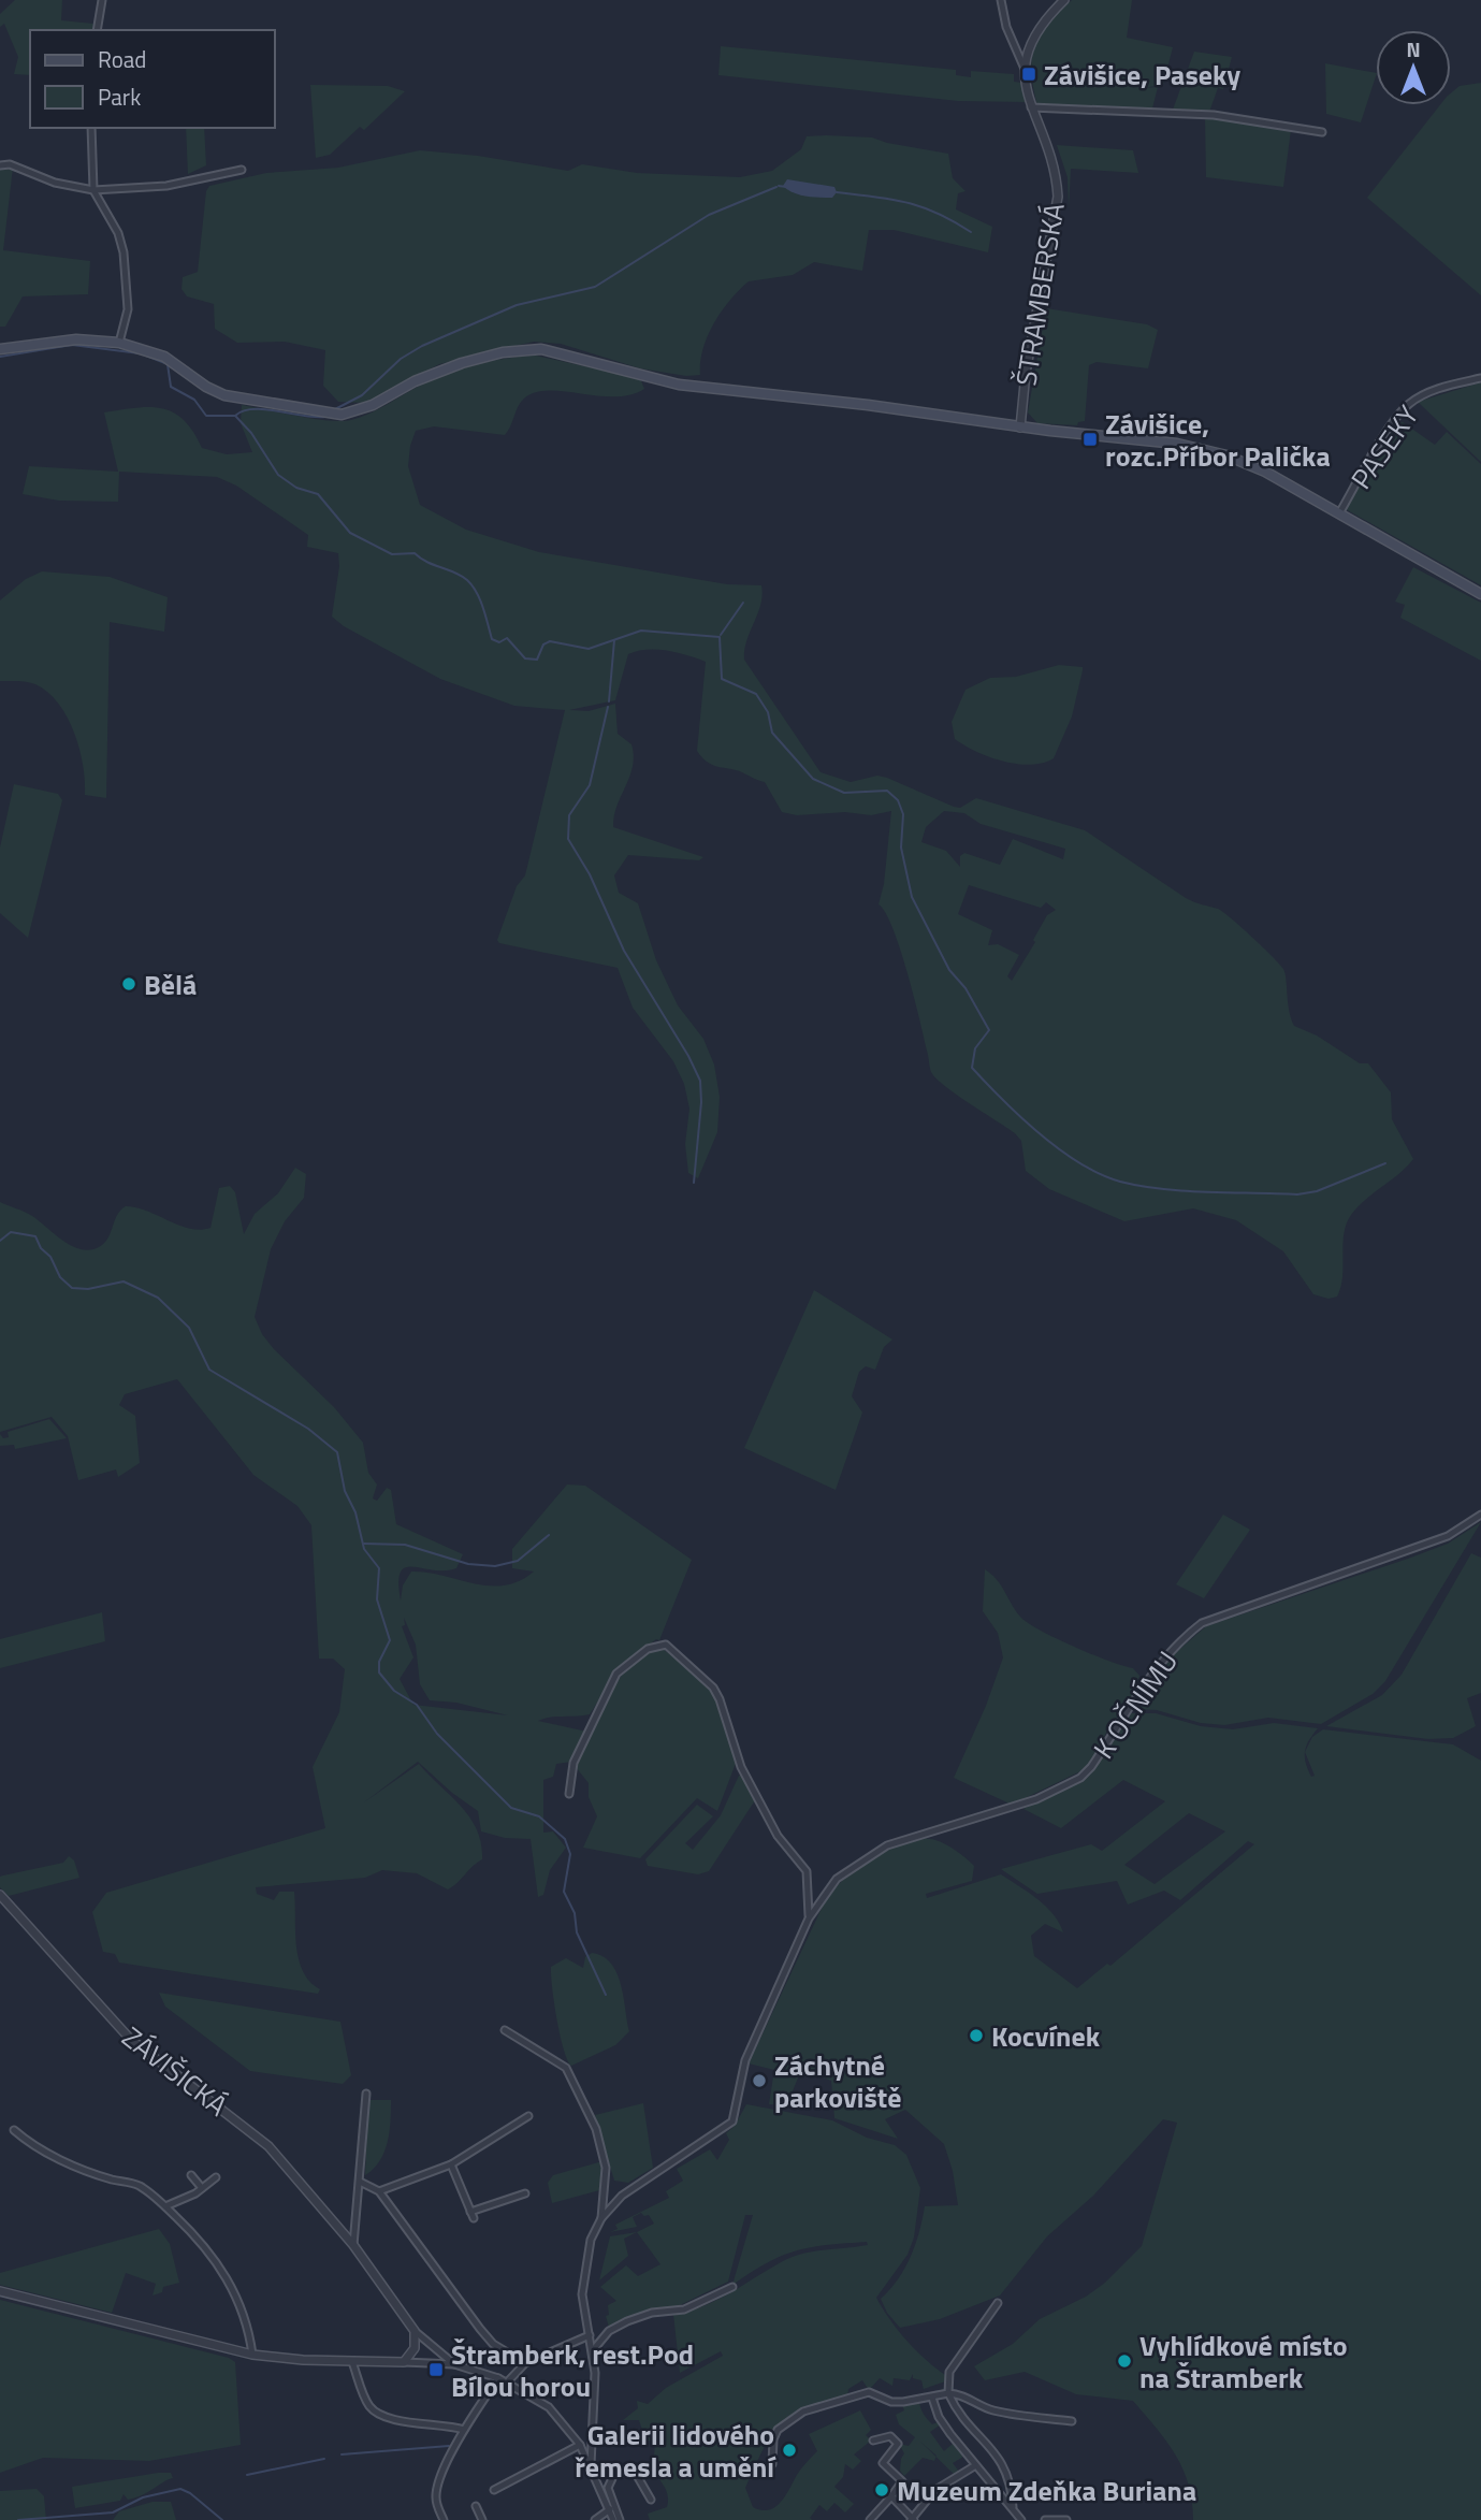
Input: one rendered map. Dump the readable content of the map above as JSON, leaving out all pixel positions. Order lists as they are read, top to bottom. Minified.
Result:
{"streets":{"street":["ŠTRAMBERSKÁ","PASEKY","K OČNÍMU","ZÁVIŠICKÁ"]},"crossings":[["K OČNÍMU","ZÁVIŠICKÁ"]],"places":{"transit":["Závišice, Paseky","Závišice, rozc.Příbor Palička","Štramberk, rest.Pod Bílou horou"],"other":["Bělá","Kocvínek","Záchytné parkoviště","Vyhlídkové místo na Štramberk","Galerii lidového řemesla a umění","Muzeum Zdeňka Buriana"]},"legend":["Road","Park"],"north":"top"}
